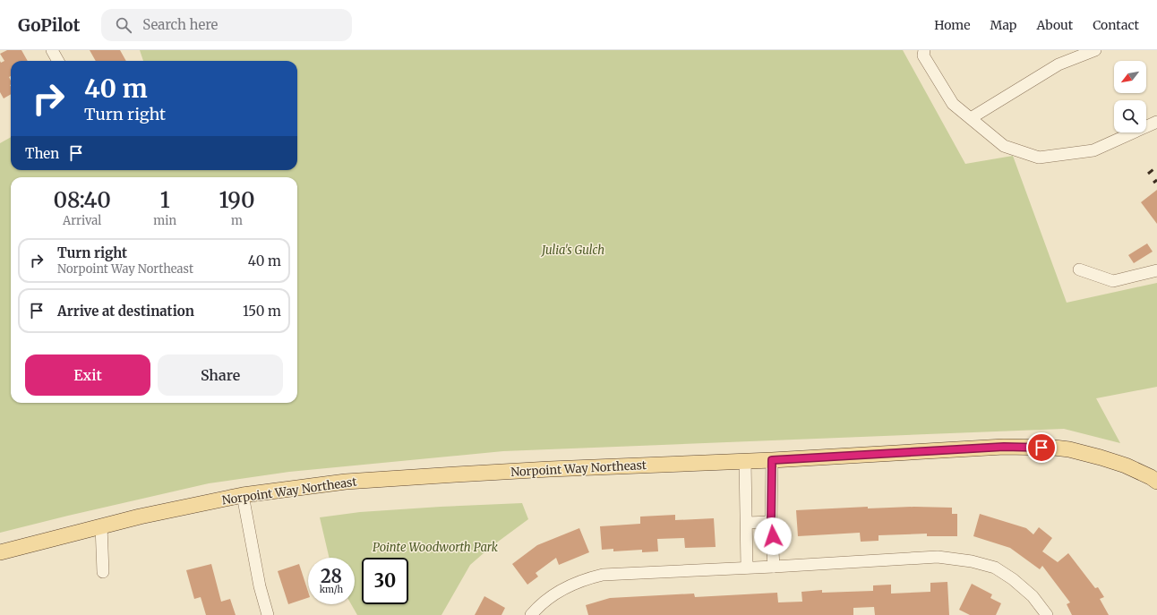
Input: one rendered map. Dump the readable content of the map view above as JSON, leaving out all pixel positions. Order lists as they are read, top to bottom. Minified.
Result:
{"streets":{"main road":["Norpoint Way Northeast"]},"parks":["Julia's Gulch","Pointe Woodworth Park"],"north":"bottom left","page":{"header":"GoPilot","search":"Search here","nav":["Home","Map","About","Contact"],"turn":["40 m","Turn right"],"then":"Then","eta":["08:40","Arrival","1","min","190","m"],"list":[{"name":"Turn right","note":"Norpoint Way Northeast","value":"40 m"},{"name":"Arrive at destination","value":"150 m"}],"buttons":["Exit","Share"],"speed":"28 km/h","limit":"30"}}
